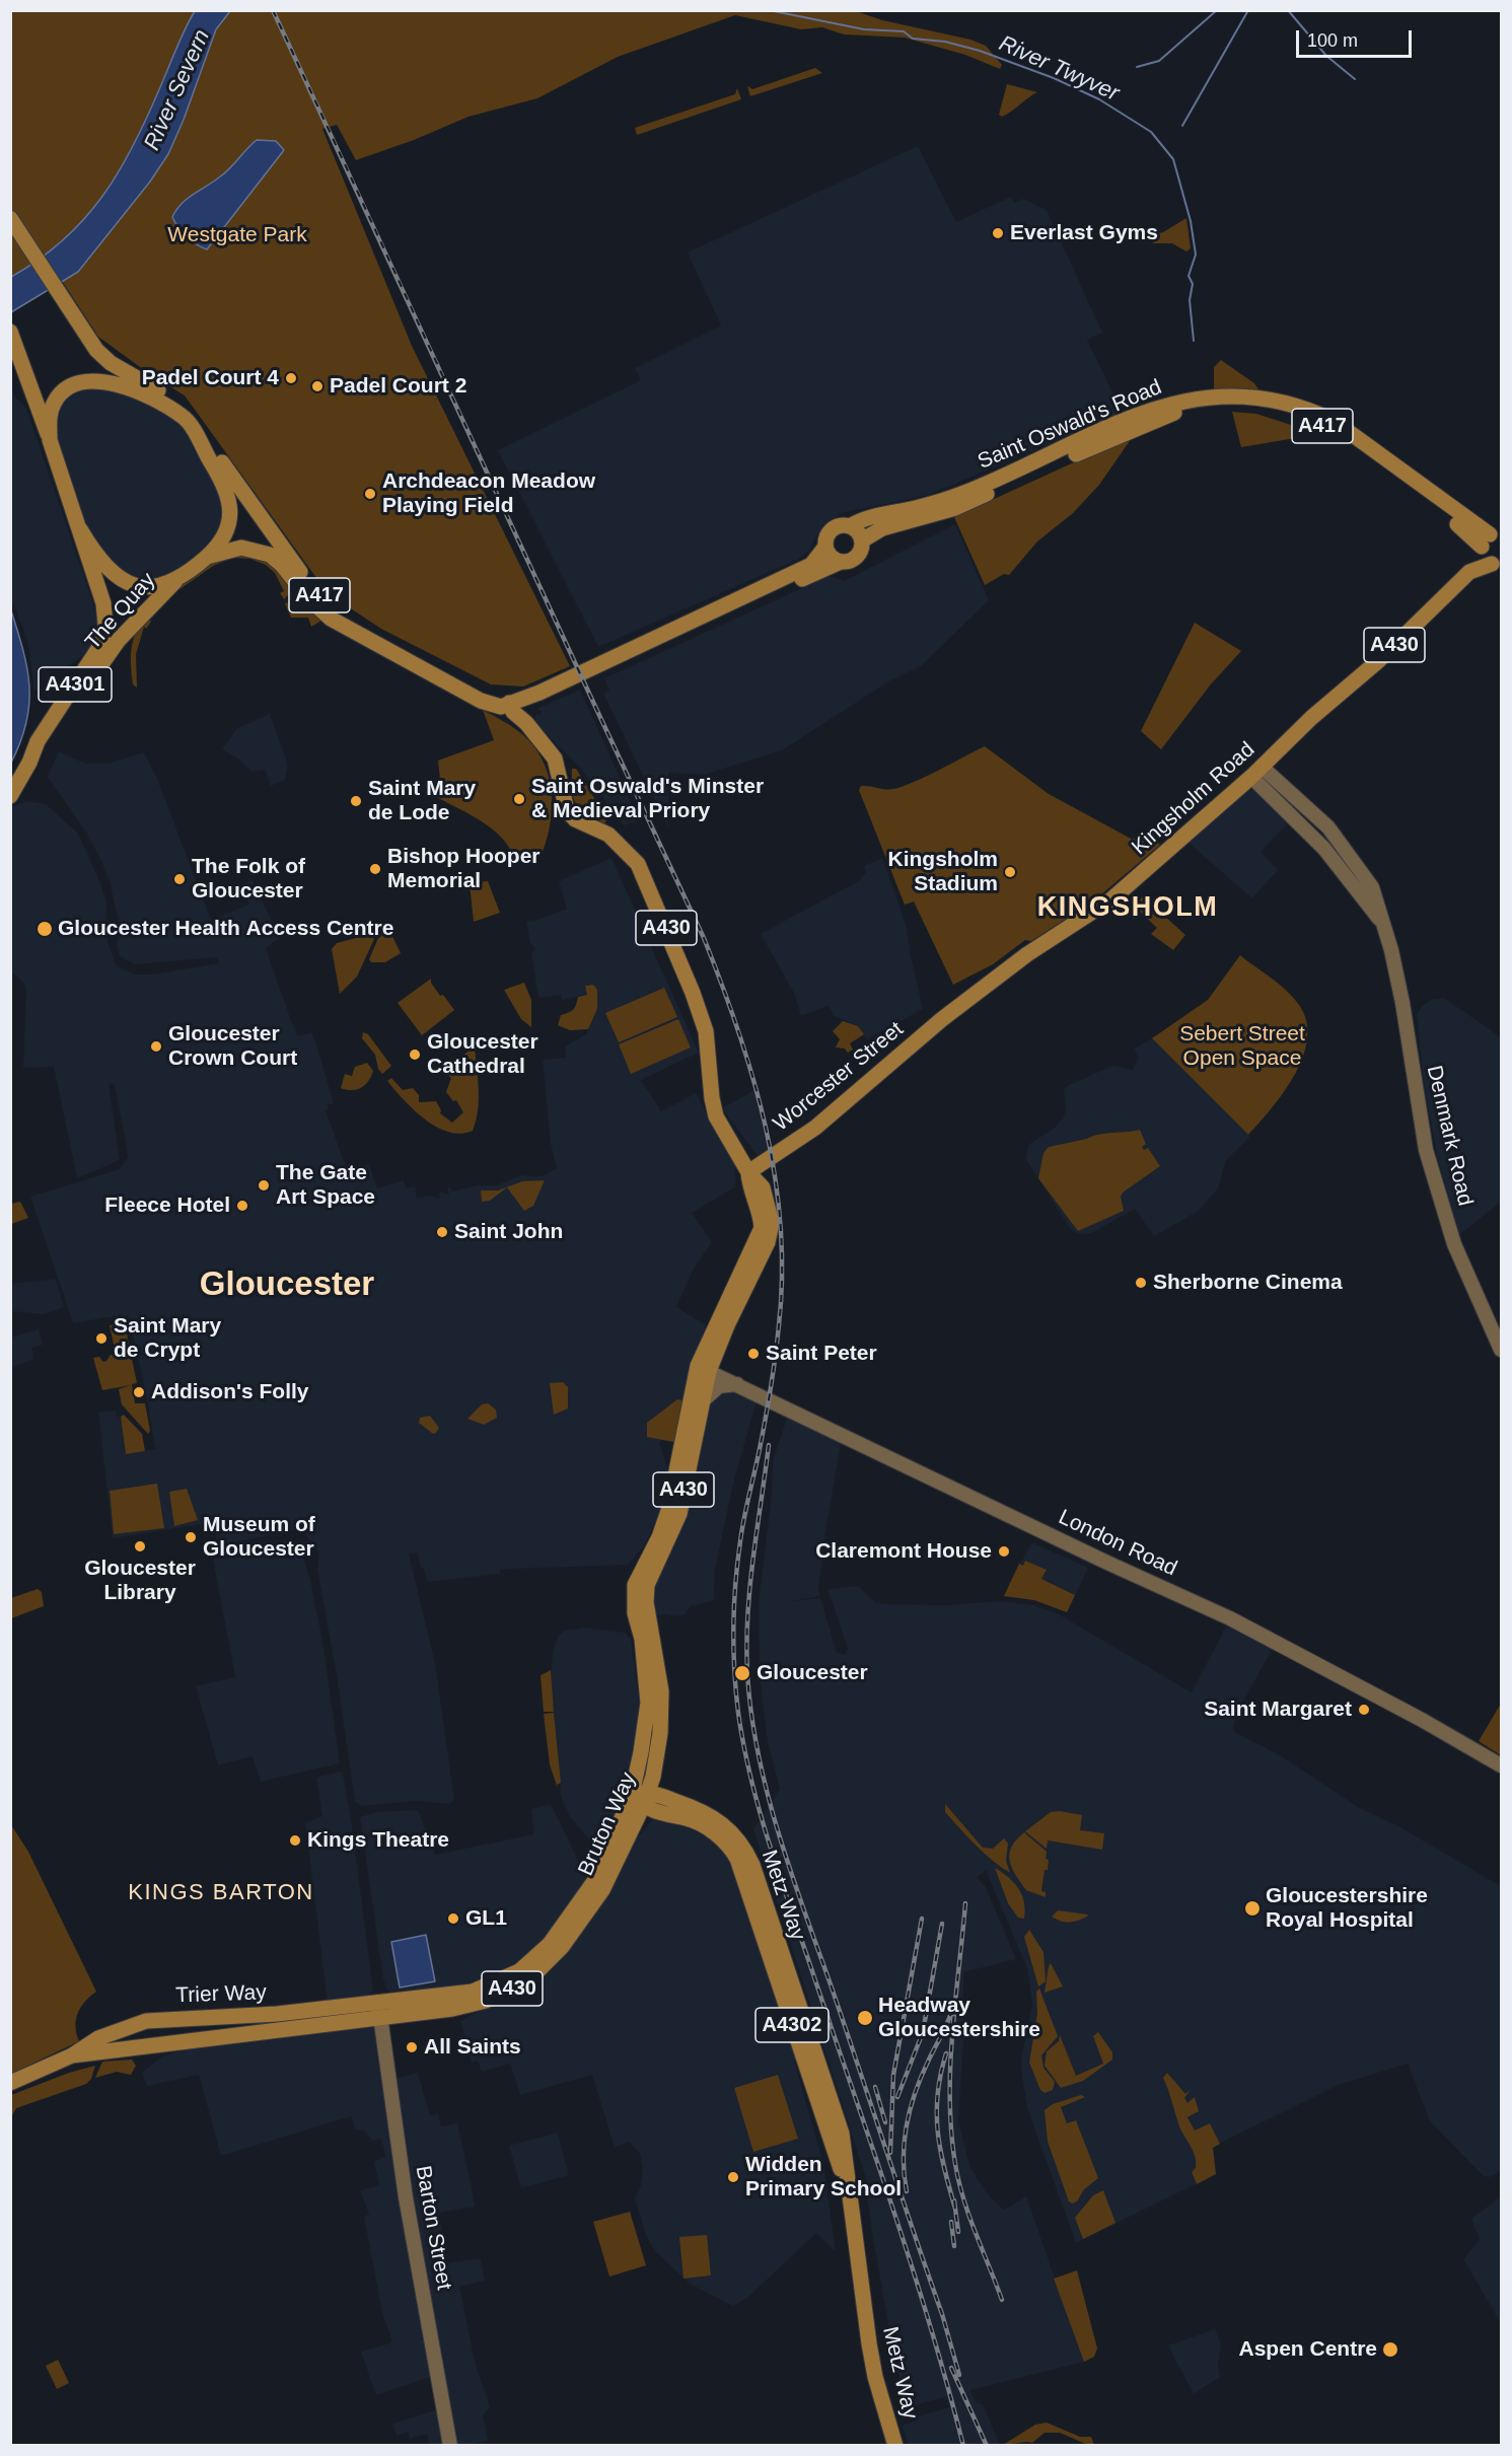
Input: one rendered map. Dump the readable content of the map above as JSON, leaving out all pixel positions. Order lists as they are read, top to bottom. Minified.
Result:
{"streets":{"main road":["Saint Oswald's Road","A417","The Quay","A430","A4301","Kingsholm Road","Worcester Street","Denmark Road","London Road","Bruton Way","Metz Way","Trier Way","A4302","Barton Street"]},"crossings":[["Saint Oswald's Road","A417"],["Saint Oswald's Road","Kingsholm Road"],["A417","The Quay"],["A417","A430"],["A430","Worcester Street"],["A430","London Road"],["A430","Bruton Way"],["Kingsholm Road","Worcester Street"],["Kingsholm Road","Denmark Road"],["London Road","Bruton Way"],["Bruton Way","Metz Way"],["Bruton Way","Trier Way"],["Bruton Way","Barton Street"],["Trier Way","Barton Street"]],"districts":["KINGSHOLM","Gloucester","KINGS BARTON"],"water":["River Twyver","River Severn"],"parks":["Westgate Park","Sebert Street Open Space"],"places":["Everlast Gyms","Padel Court 4","Padel Court 2","Archdeacon Meadow Playing Field","Saint Oswald's Minster & Medieval Priory","Saint Mary de Lode","Bishop Hooper Memorial","Kingsholm Stadium","The Folk of Gloucester","Gloucester Health Access Centre","Gloucester Crown Court","Gloucester Cathedral","The Gate Art Space","Fleece Hotel","Saint John","Sherborne Cinema","Saint Mary de Crypt","Saint Peter","Addison's Folly","Museum of Gloucester","Gloucester Library","Claremont House","Gloucester","Saint Margaret","Kings Theatre","Gloucestershire Royal Hospital","GL1","Headway Gloucestershire","All Saints","Widden Primary School","Aspen Centre"],"scale_bar":"100 m"}
